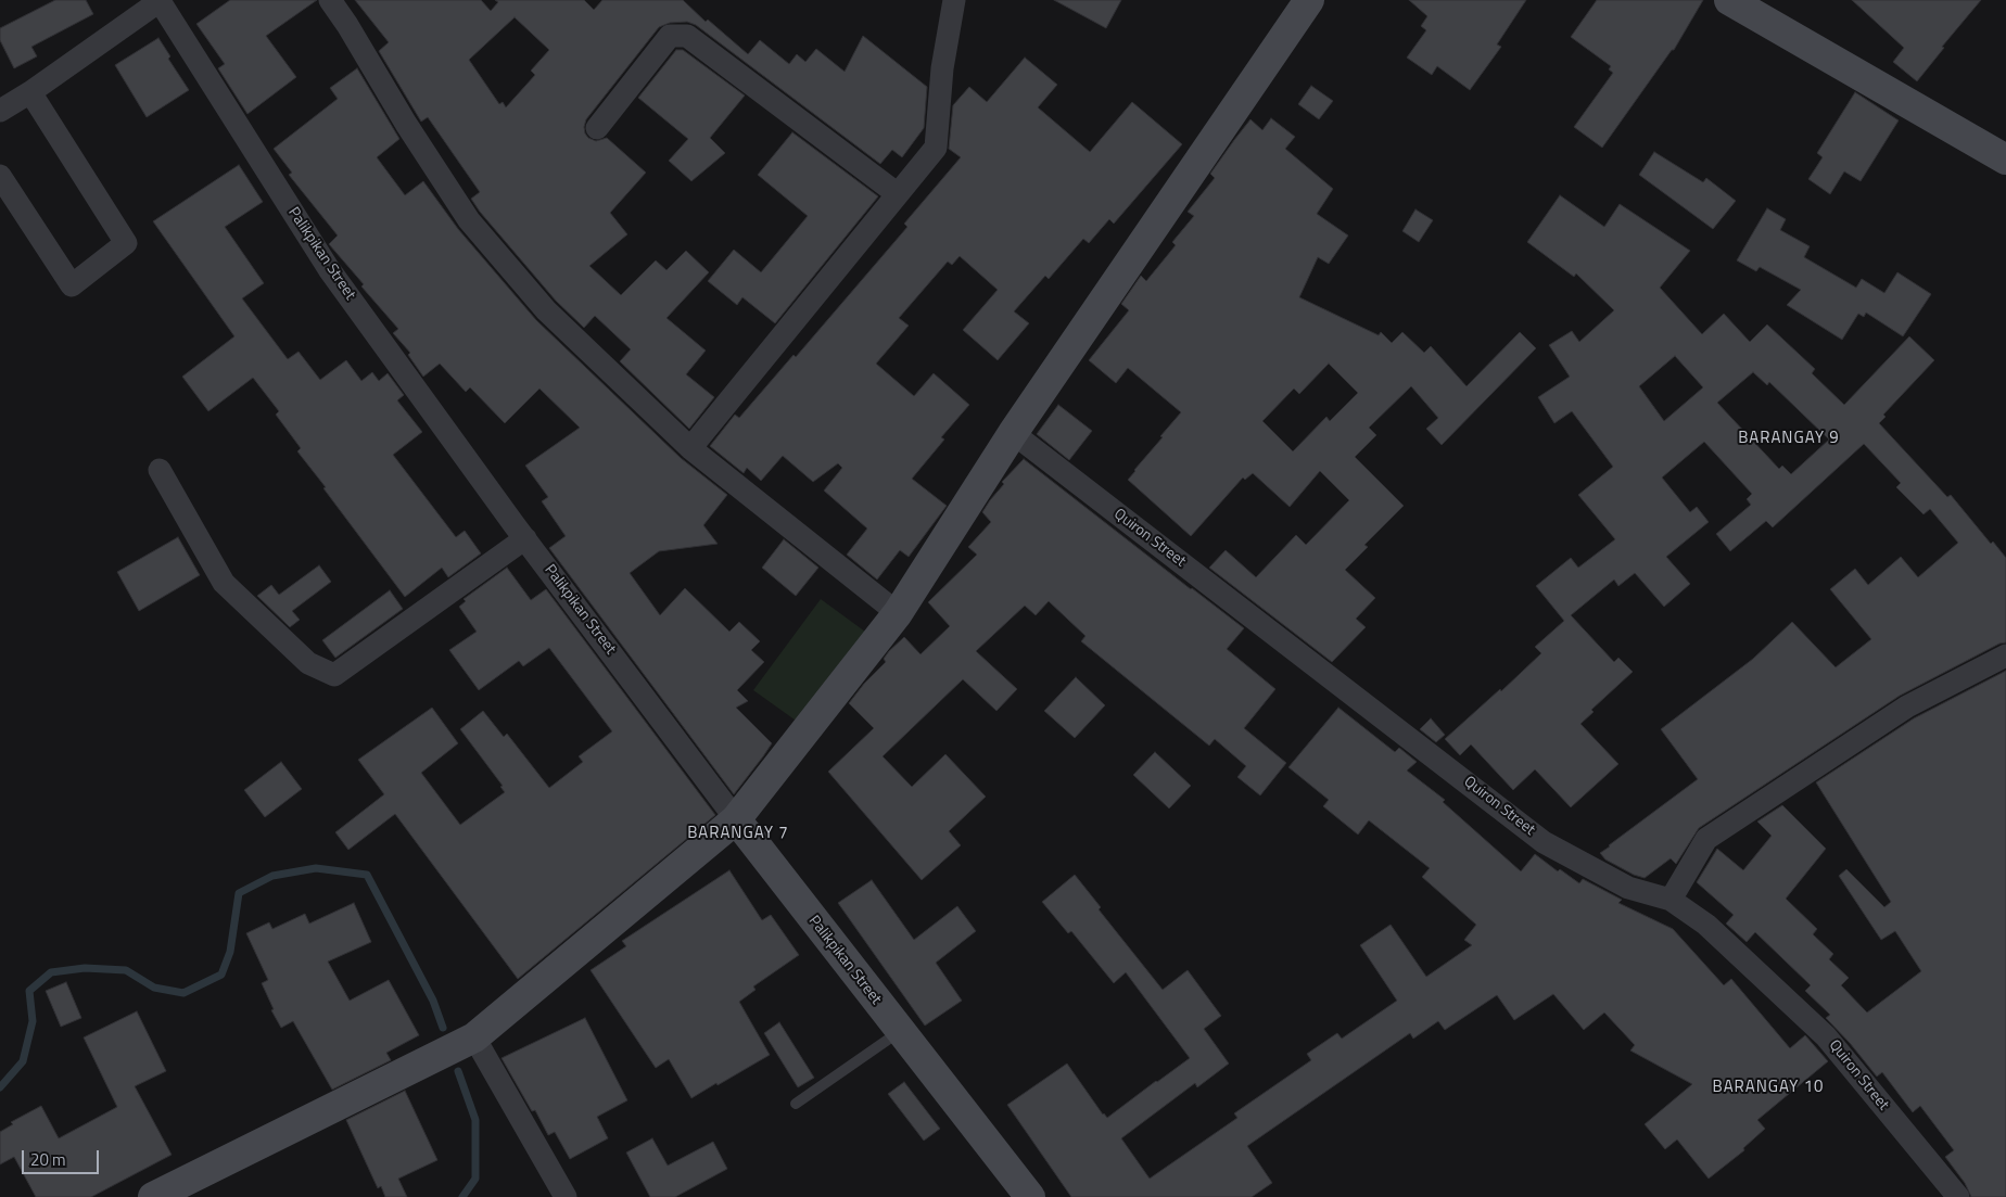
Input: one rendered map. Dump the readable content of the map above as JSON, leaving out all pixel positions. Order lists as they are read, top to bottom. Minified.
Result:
{"streets":{"street":["Palikpikan Street","Quiron Street"]},"districts":["BARANGAY 9","BARANGAY 7","BARANGAY 10"],"scale_bar":"20 m"}
